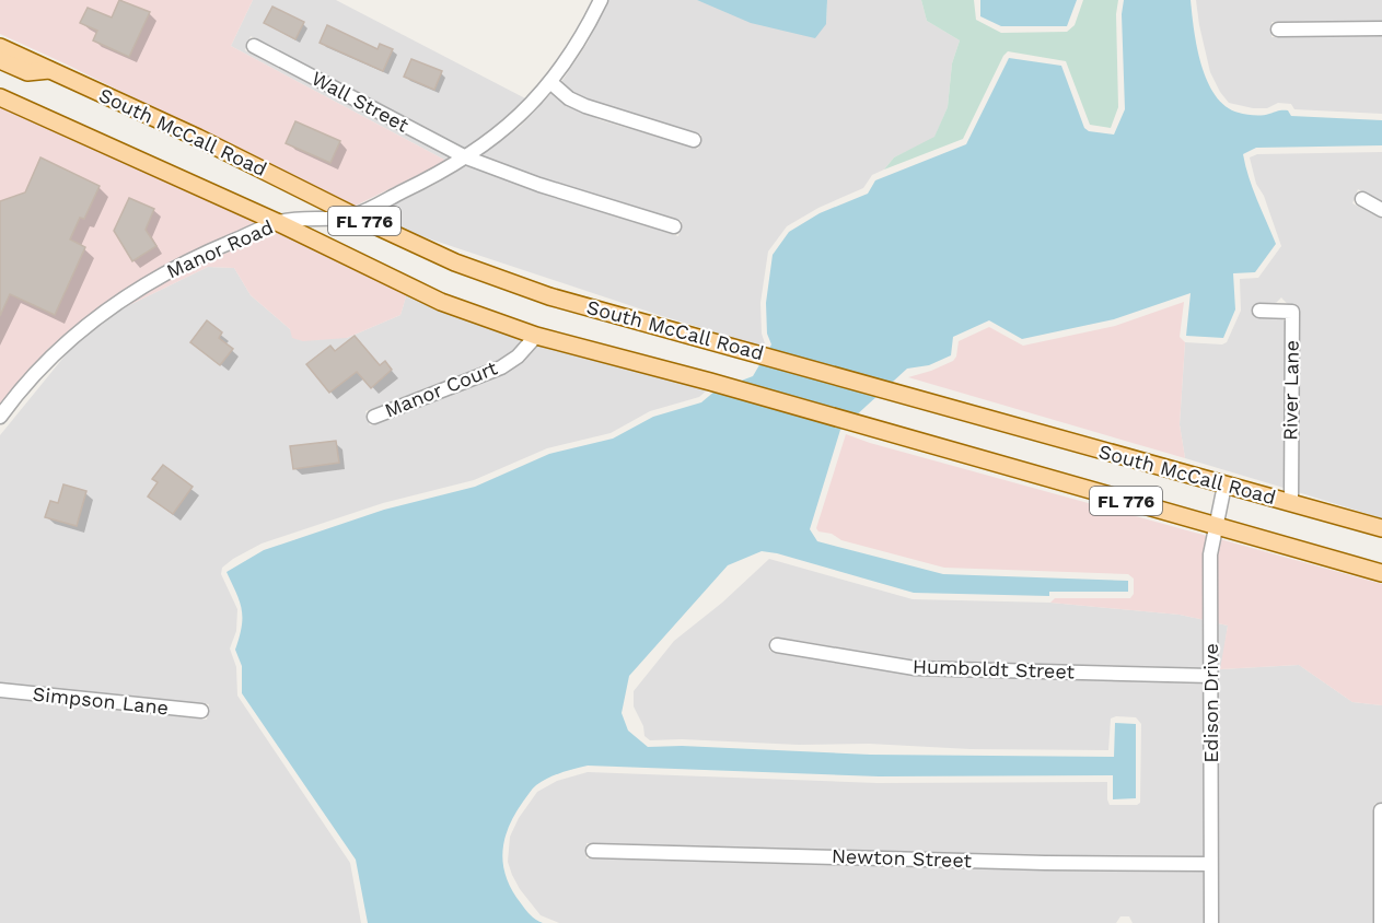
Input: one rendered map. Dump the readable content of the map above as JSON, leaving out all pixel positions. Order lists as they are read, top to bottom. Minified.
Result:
{"streets":{"main road":["South McCall Road","FL 776"],"street":["Wall Street","Manor Road","Manor Court","River Lane","Humboldt Street","Simpson Lane","Edison Drive","Newton Street"]},"crossings":[["Wall Street","Manor Road"],["South McCall Road","Manor Road"],["South McCall Road","Manor Court"],["South McCall Road","River Lane"],["South McCall Road","Edison Drive"],["Humboldt Street","Edison Drive"],["Edison Drive","Newton Street"]]}
